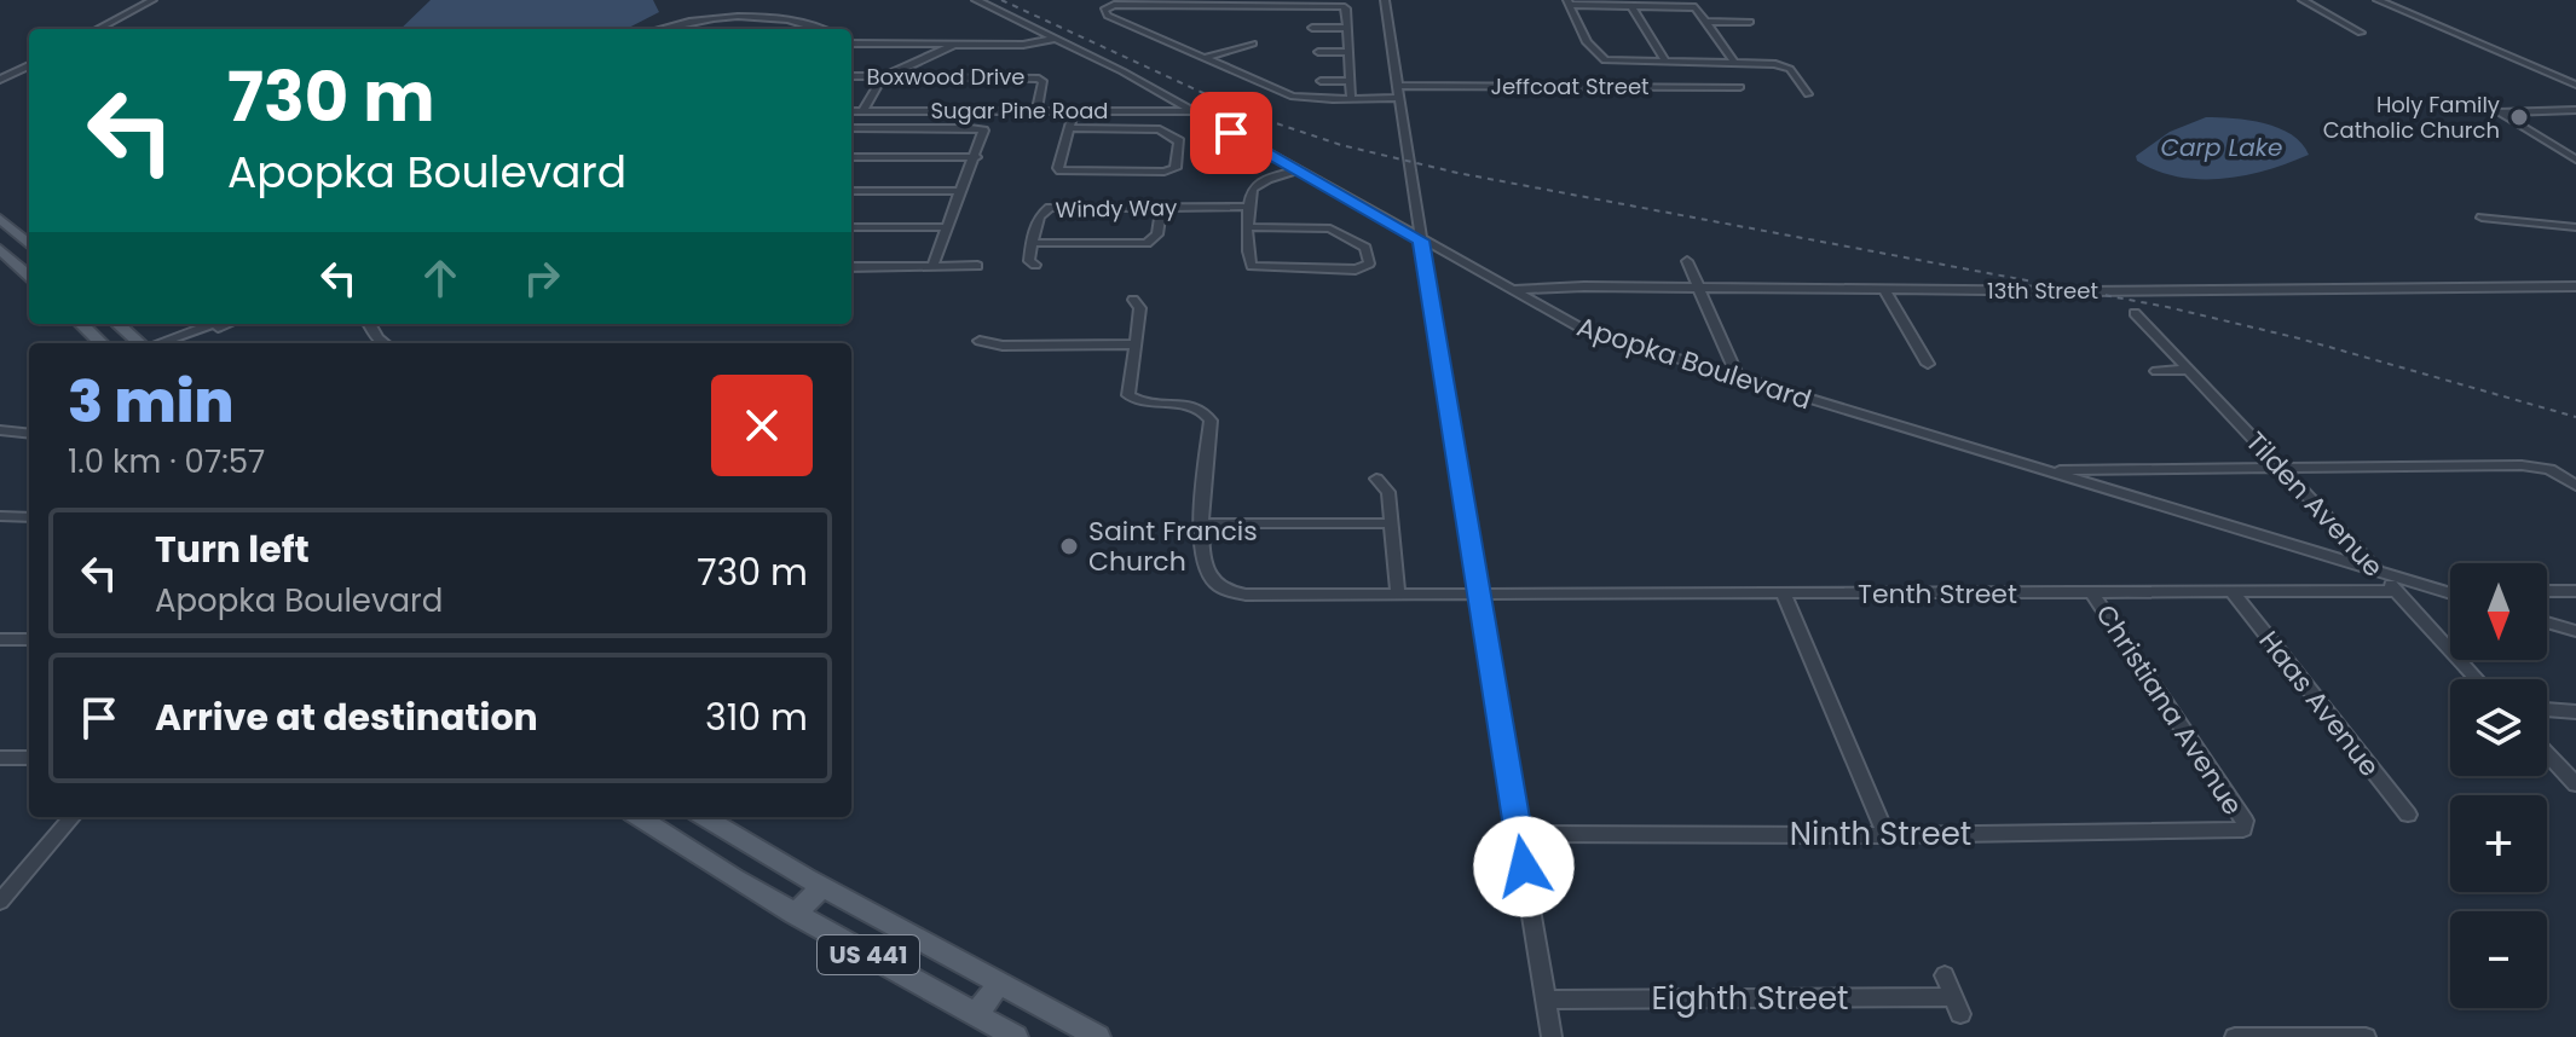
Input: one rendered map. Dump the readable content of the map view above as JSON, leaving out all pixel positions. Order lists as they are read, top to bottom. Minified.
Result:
{"streets":{"main road":["US 441"],"street":["Boxwood Drive","Jeffcoat Street","Sugar Pine Road","Windy Way","13th Street","Apopka Boulevard","Tilden Avenue","Tenth Street","Haas Avenue","Christiana Avenue","Ninth Street","Eighth Street"]},"crossings":[["Boxwood Drive","Sugar Pine Road"],["Sugar Pine Road","Apopka Boulevard"],["13th Street","Apopka Boulevard"],["Apopka Boulevard","Tilden Avenue"],["Tilden Avenue","Tenth Street"],["Tenth Street","Haas Avenue"],["Tenth Street","Christiana Avenue"],["Christiana Avenue","Ninth Street"]],"water":["Carp Lake"],"places":["Holy Family Catholic Church","Saint Francis Church"],"north":"bottom","page":{"turn":["730 m","Apopka Boulevard"],"heading":["3 min","1.0 km · 07:57"],"list":[{"name":"Turn left","note":"Apopka Boulevard","value":"730 m"},{"name":"Arrive at destination","value":"310 m"}],"map_buttons":["+","−"]}}
